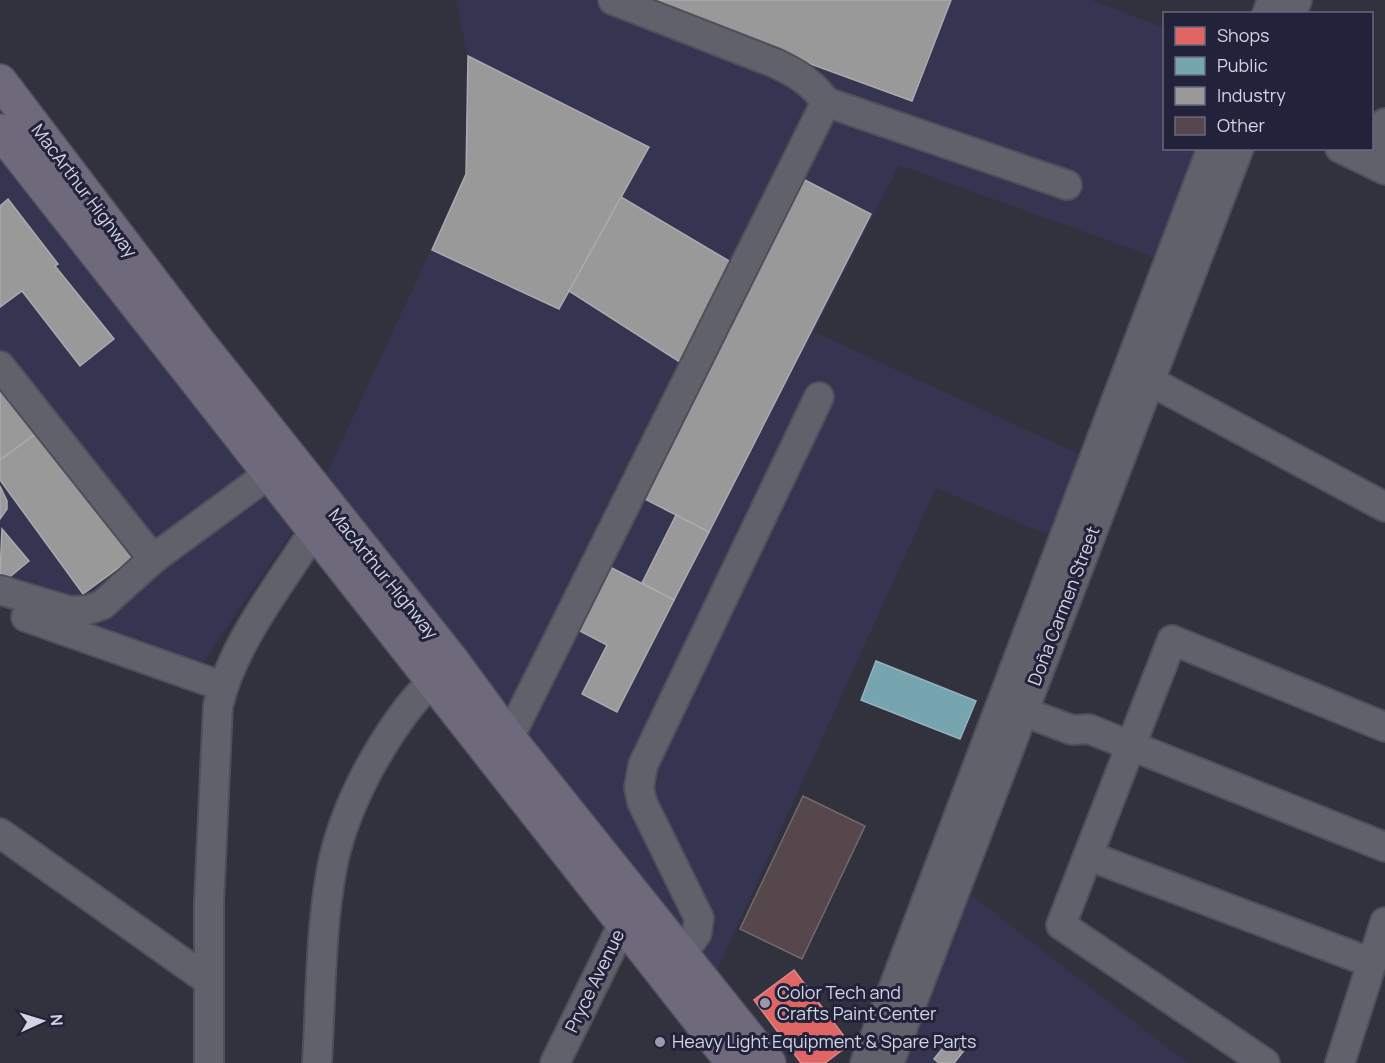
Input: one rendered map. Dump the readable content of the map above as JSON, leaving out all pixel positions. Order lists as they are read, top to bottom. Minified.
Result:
{"streets":{"highway":["MacArthur Highway"],"street":["Doña Carmen Street","Pryce Avenue"]},"crossings":[["MacArthur Highway","Pryce Avenue"]],"places":["Color Tech and Crafts Paint Center","Heavy Light Equipment & Spare Parts"],"legend":["Shops","Public","Industry","Other"],"north":"right"}
